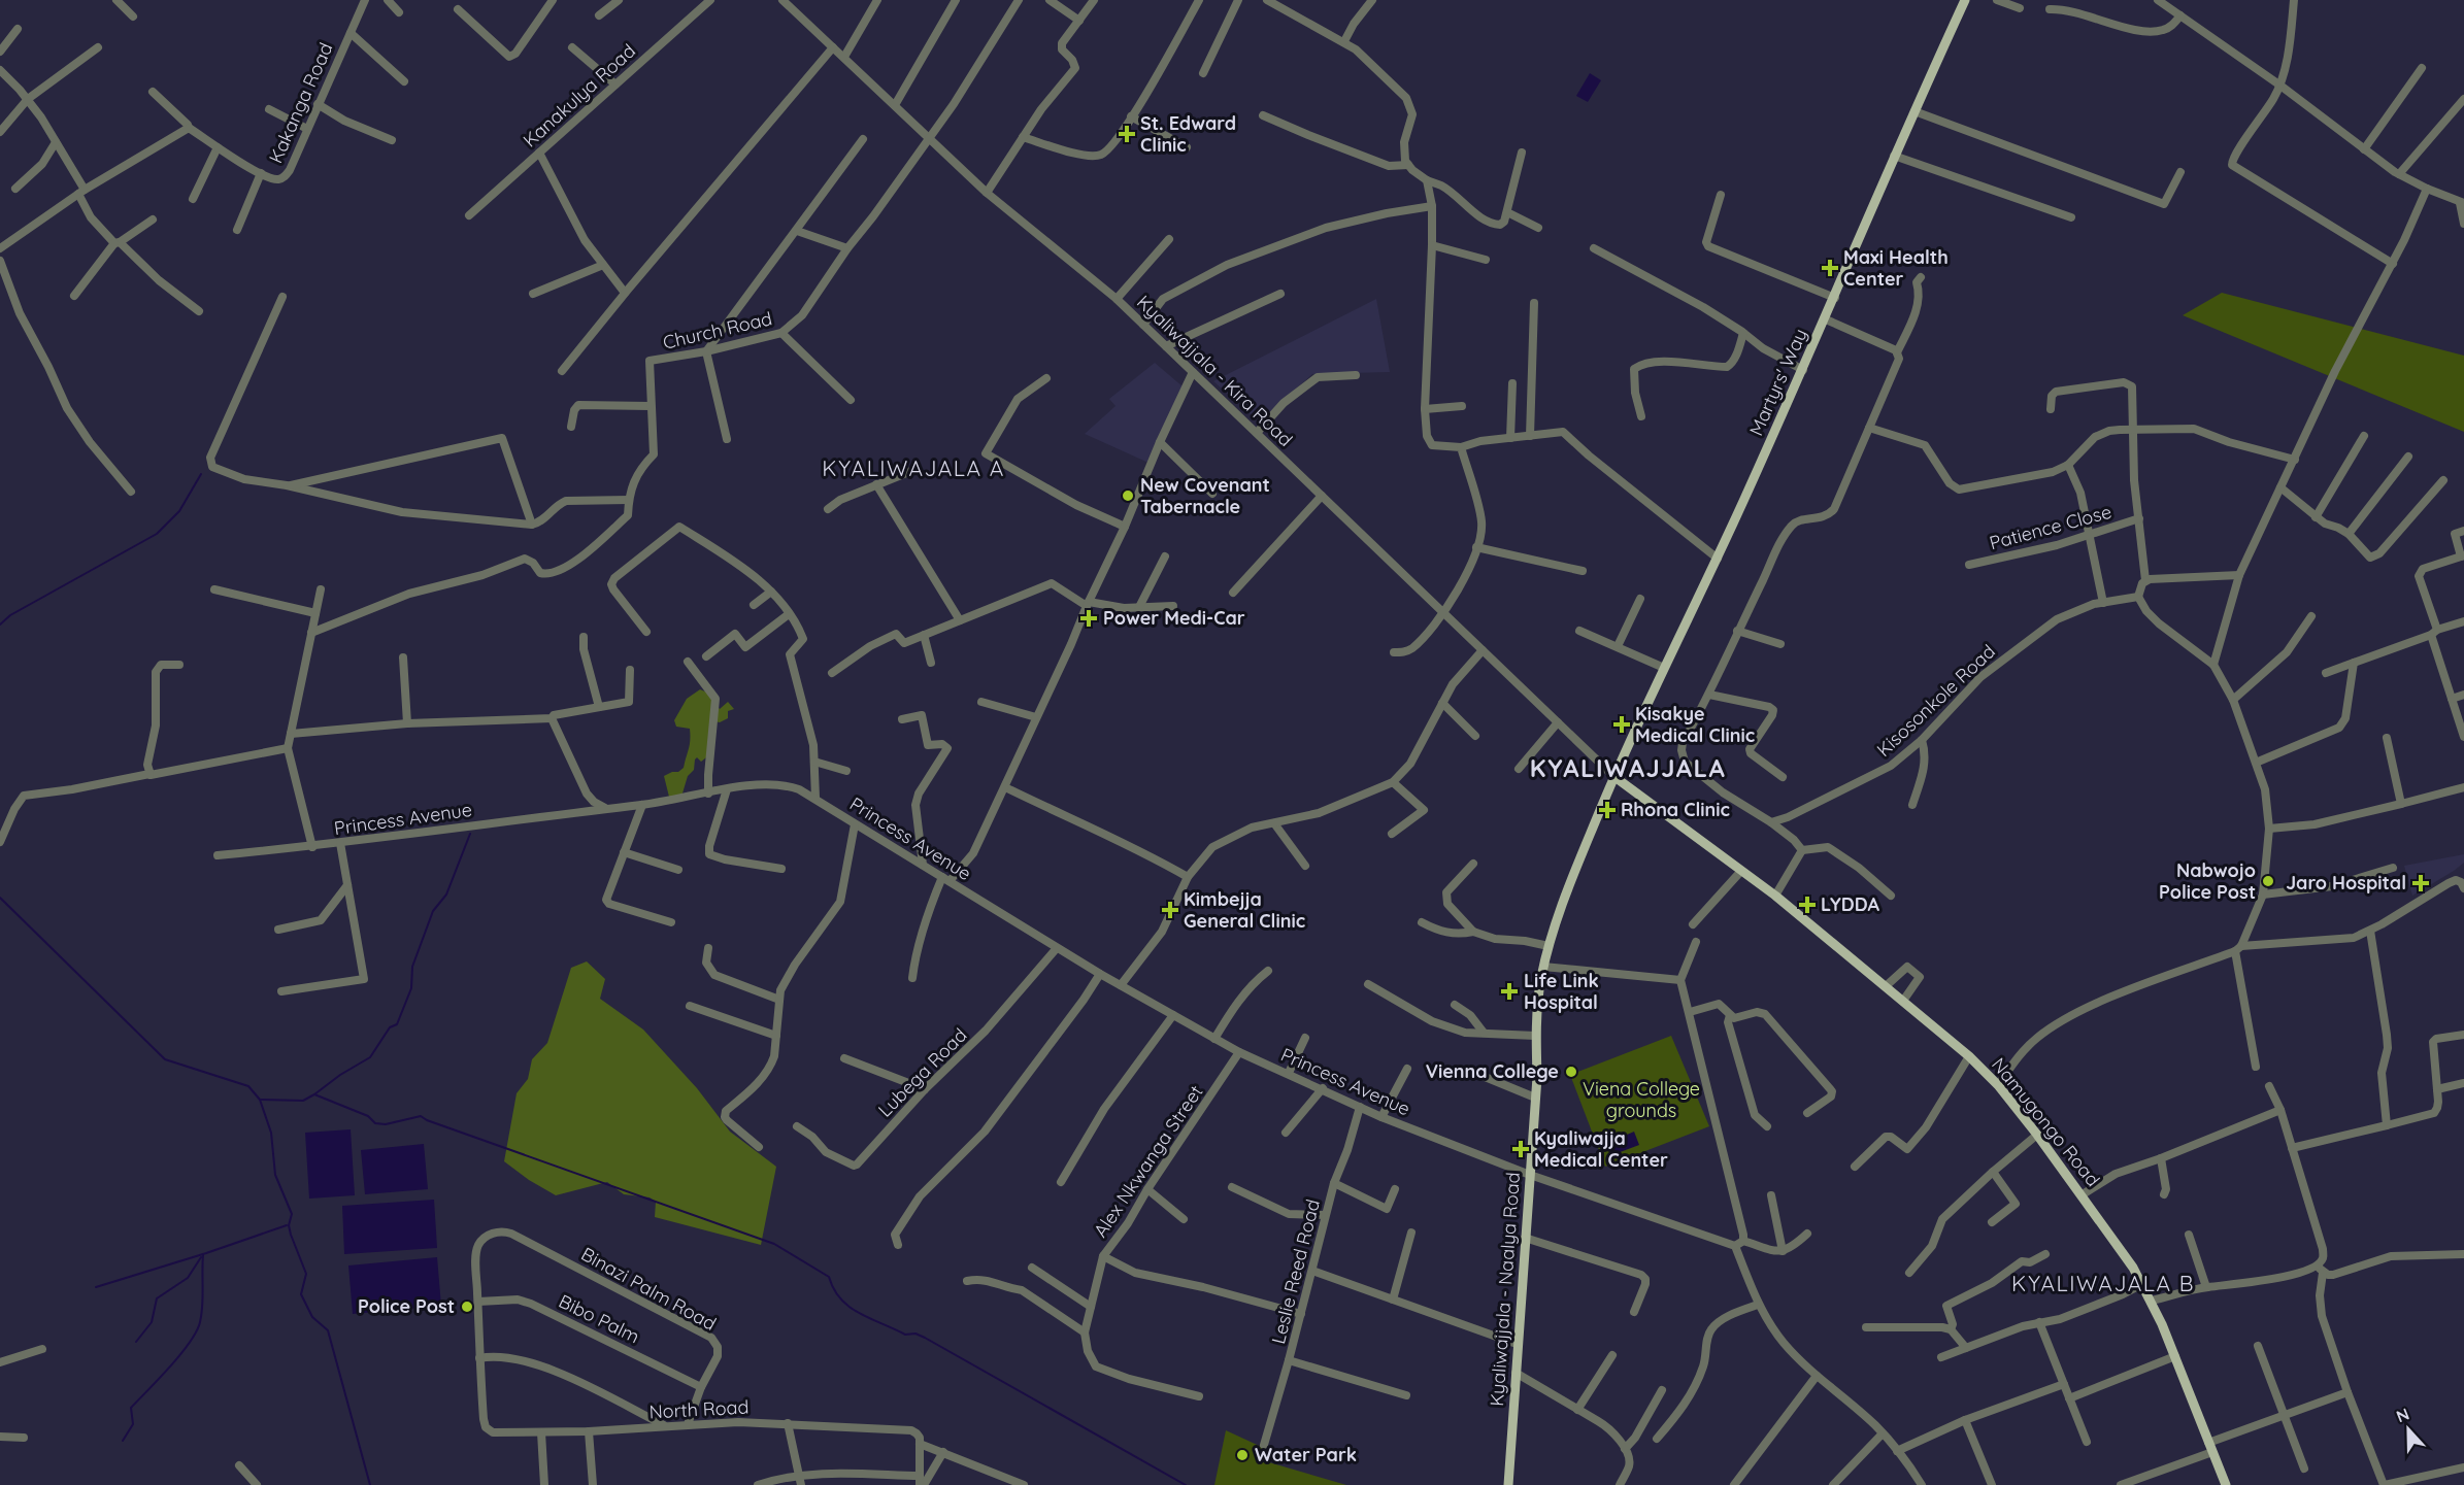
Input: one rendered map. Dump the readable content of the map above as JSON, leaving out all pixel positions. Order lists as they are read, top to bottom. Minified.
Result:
{"streets":{"main road":["Martyrs' Way","Namugongo Road","Kyaliwajjala - Naalya Road"],"street":["Kanakulya Road","Kakanga Road","Church Road","Kyaliwajjala - Kira Road","Patience Close","Kisosonkole Road","Princess Avenue","Lubega Road","Alex Nkwanga Street","Leslie Reed Road","Binazi Palm Road","Bibo Palm","North Road"]},"crossings":[["Church Road","Kyaliwajjala - Kira Road"],["Kyaliwajjala - Kira Road","Martyrs' Way"],["Kyaliwajjala - Kira Road","Namugongo Road"],["Kyaliwajjala - Kira Road","Kyaliwajjala - Naalya Road"],["Martyrs' Way","Namugongo Road"],["Martyrs' Way","Kyaliwajjala - Naalya Road"],["Princess Avenue","Lubega Road"],["Princess Avenue","Alex Nkwanga Street"],["Princess Avenue","Leslie Reed Road"],["Princess Avenue","Kyaliwajjala - Naalya Road"],["Namugongo Road","Kyaliwajjala - Naalya Road"],["Binazi Palm Road","Bibo Palm"],["Binazi Palm Road","North Road"]],"districts":["KYALIWAJALA A","KYALIWAJJALA","KYALIWAJALA B"],"parks":["Viena College grounds"],"places":{"health":["St. Edward Clinic","Maxi Health Center","Power Medi-Car","Kisakye Medical Clinic","Rhona Clinic","Jaro Hospital","LYDDA","Kimbejja General Clinic","Life Link Hospital","Kyaliwajja Medical Center"],"other":["New Covenant Tabernacle","Nabwojo Police Post","Vienna College","Police Post","Water Park"]},"north":"top"}
